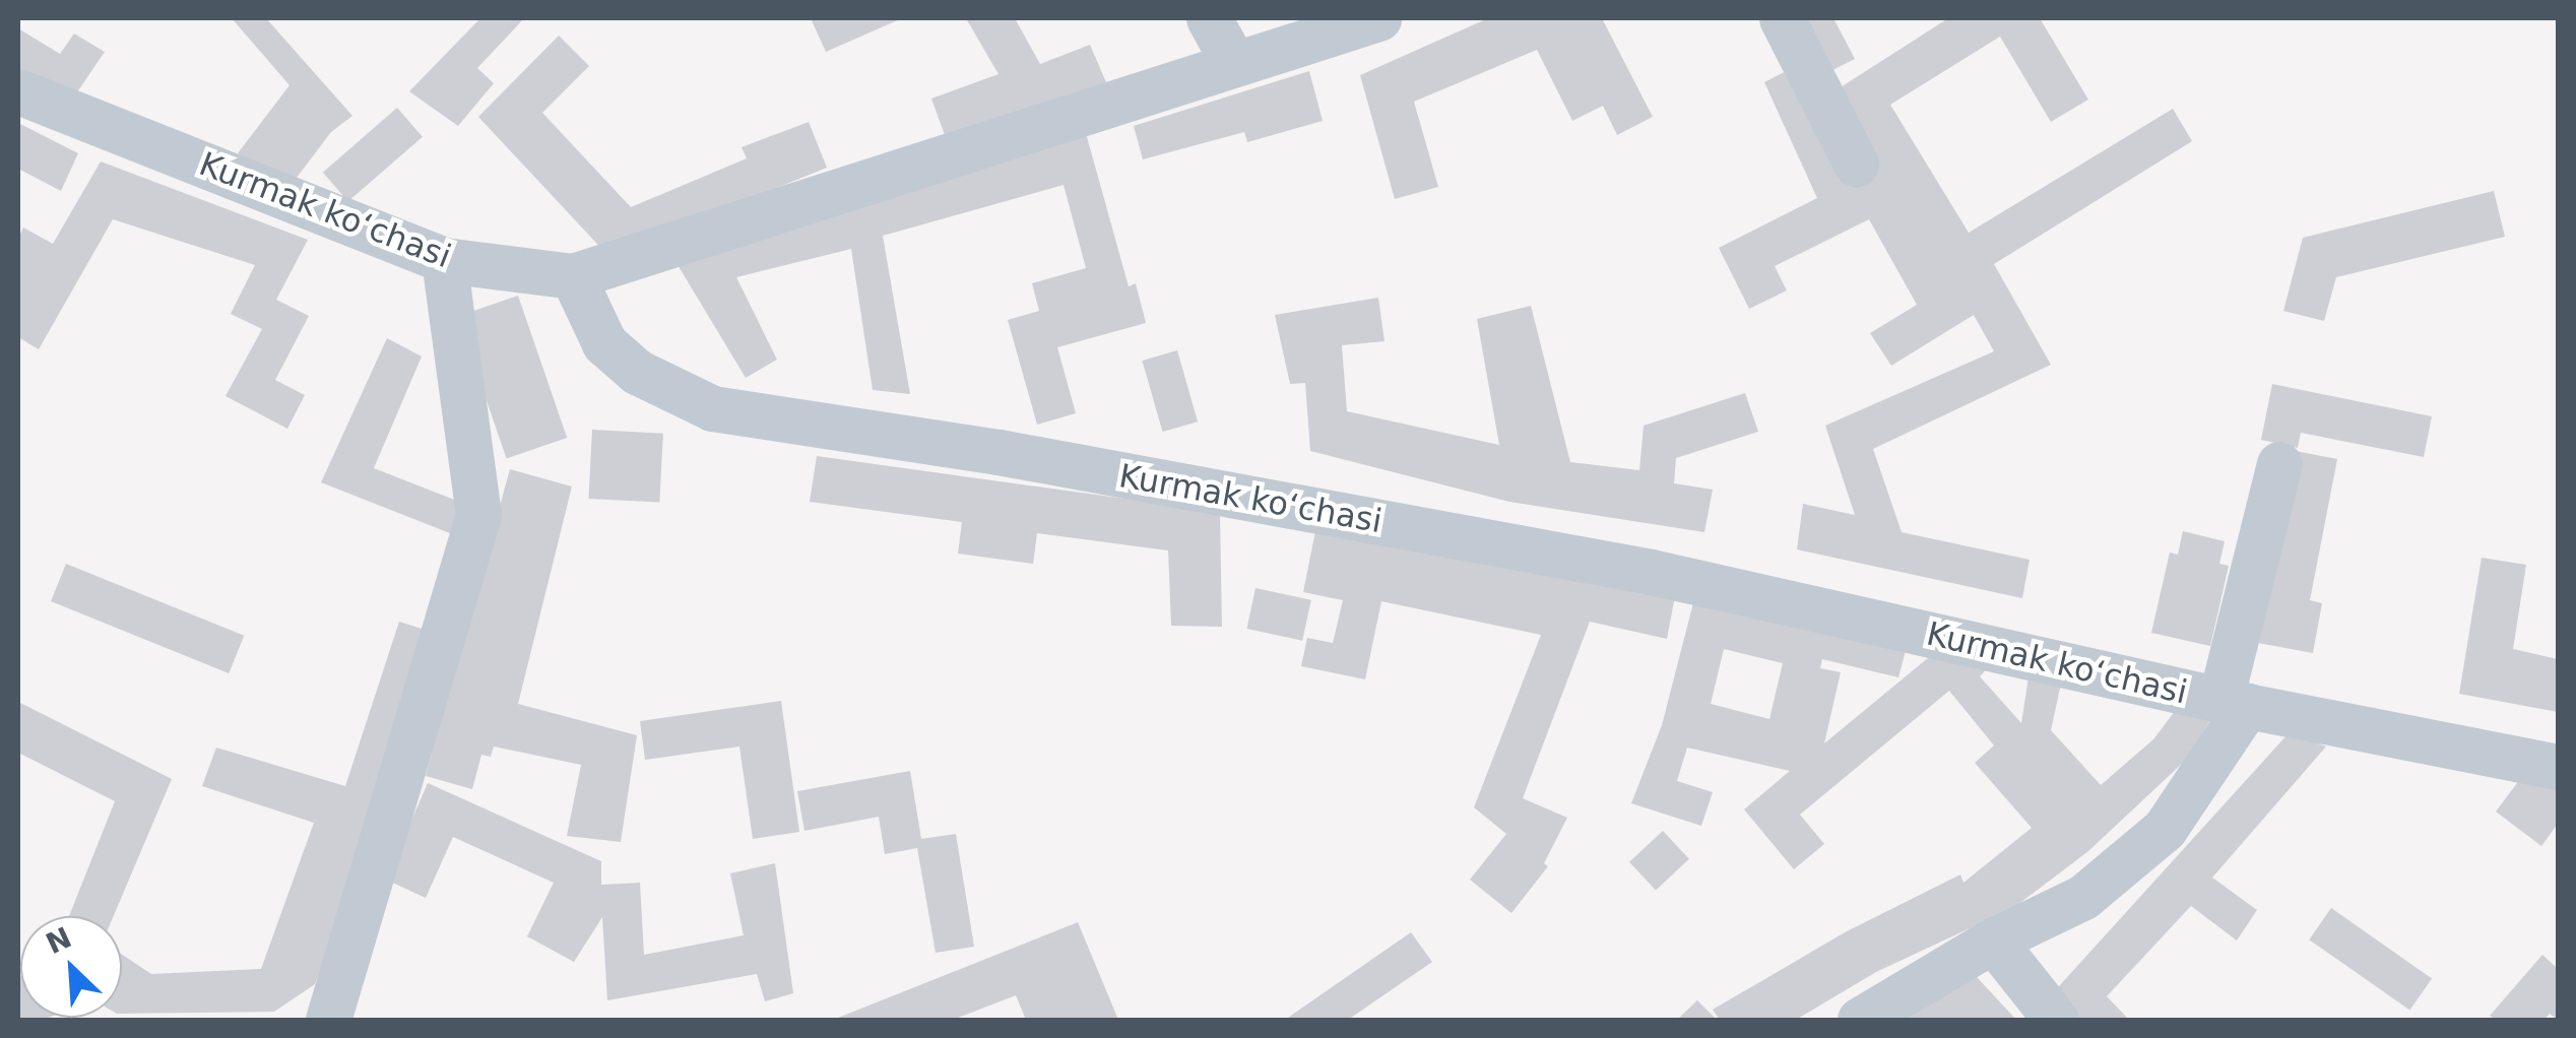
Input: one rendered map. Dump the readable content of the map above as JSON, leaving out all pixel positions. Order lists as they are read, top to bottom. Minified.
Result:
{"streets":{"street":["Kurmak koʻchasi"]},"north":"top left"}
